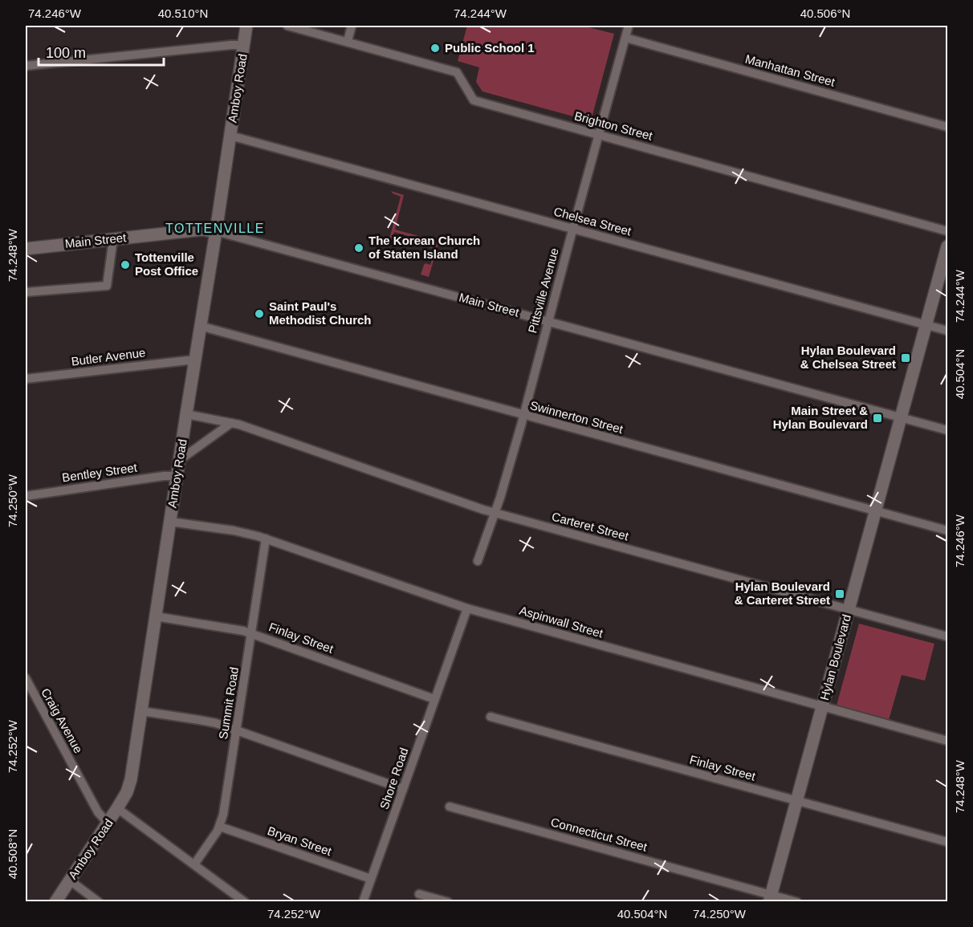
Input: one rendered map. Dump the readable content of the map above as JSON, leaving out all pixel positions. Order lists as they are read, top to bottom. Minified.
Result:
{"streets":{"street":["Manhattan Street","Amboy Road","Brighton Street","Chelsea Street","Main Street","Pittsville Avenue","Butler Avenue","Swinnerton Street","Bentley Street","Carteret Street","Aspinwall Street","Finlay Street","Hylan Boulevard","Summit Road","Craig Avenue","Shore Road","Connecticut Street","Bryan Street"]},"crossings":[["Manhattan Street","Pittsville Avenue"],["Amboy Road","Chelsea Street"],["Amboy Road","Main Street"],["Amboy Road","Butler Avenue"],["Amboy Road","Swinnerton Street"],["Amboy Road","Bentley Street"],["Amboy Road","Carteret Street"],["Amboy Road","Aspinwall Street"],["Amboy Road","Finlay Street"],["Amboy Road","Craig Avenue"],["Brighton Street","Pittsville Avenue"],["Chelsea Street","Pittsville Avenue"],["Chelsea Street","Hylan Boulevard"],["Main Street","Pittsville Avenue"],["Main Street","Hylan Boulevard"],["Pittsville Avenue","Swinnerton Street"],["Pittsville Avenue","Carteret Street"],["Swinnerton Street","Hylan Boulevard"],["Carteret Street","Hylan Boulevard"],["Aspinwall Street","Hylan Boulevard"],["Aspinwall Street","Summit Road"],["Aspinwall Street","Shore Road"],["Finlay Street","Hylan Boulevard"],["Finlay Street","Summit Road"],["Finlay Street","Shore Road"],["Hylan Boulevard","Connecticut Street"],["Summit Road","Bryan Street"],["Shore Road","Bryan Street"]],"districts":["TOTTENVILLE"],"places":{"other":["Public School 1","The Korean Church of Staten Island","Tottenville Post Office","Saint Paul's Methodist Church"],"transit":["Hylan Boulevard & Chelsea Street","Main Street & Hylan Boulevard","Hylan Boulevard & Carteret Street"]},"scale_bar":"100 m","coordinates":["74.246°W","40.510°N","74.244°W","40.506°N","74.248°W","40.504°N","74.250°W","74.252°W","40.508°N"]}
